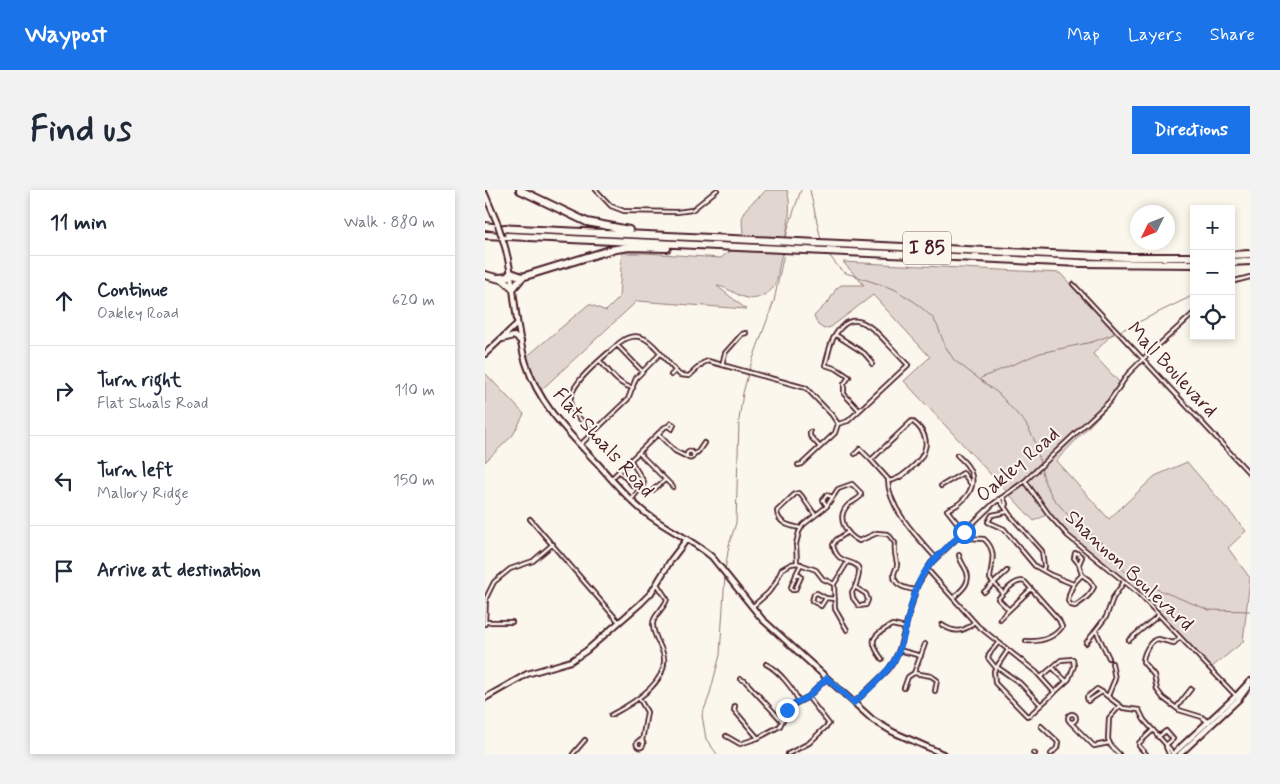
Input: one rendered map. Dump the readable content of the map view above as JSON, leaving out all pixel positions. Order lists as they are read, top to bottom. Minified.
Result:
{"streets":{"highway":["I 85"],"street":["Mall Boulevard","Flat Shoals Road","Oakley Road","Shannon Boulevard"]},"crossings":[["Mall Boulevard","Oakley Road"],["Flat Shoals Road","Oakley Road"],["Oakley Road","Shannon Boulevard"]],"north":"bottom left","page":{"header":"Waypost","nav":["Map","Layers","Share"],"buttons":"Directions","title":"Find us","heading":["11 min","Walk · 880 m"],"map_buttons":["+","−"],"list":[["Continue","Oakley Road","620 m"],["Turn right","Flat Shoals Road","110 m"],["Turn left","Mallory Ridge","150 m"],"Arrive at destination"]}}
